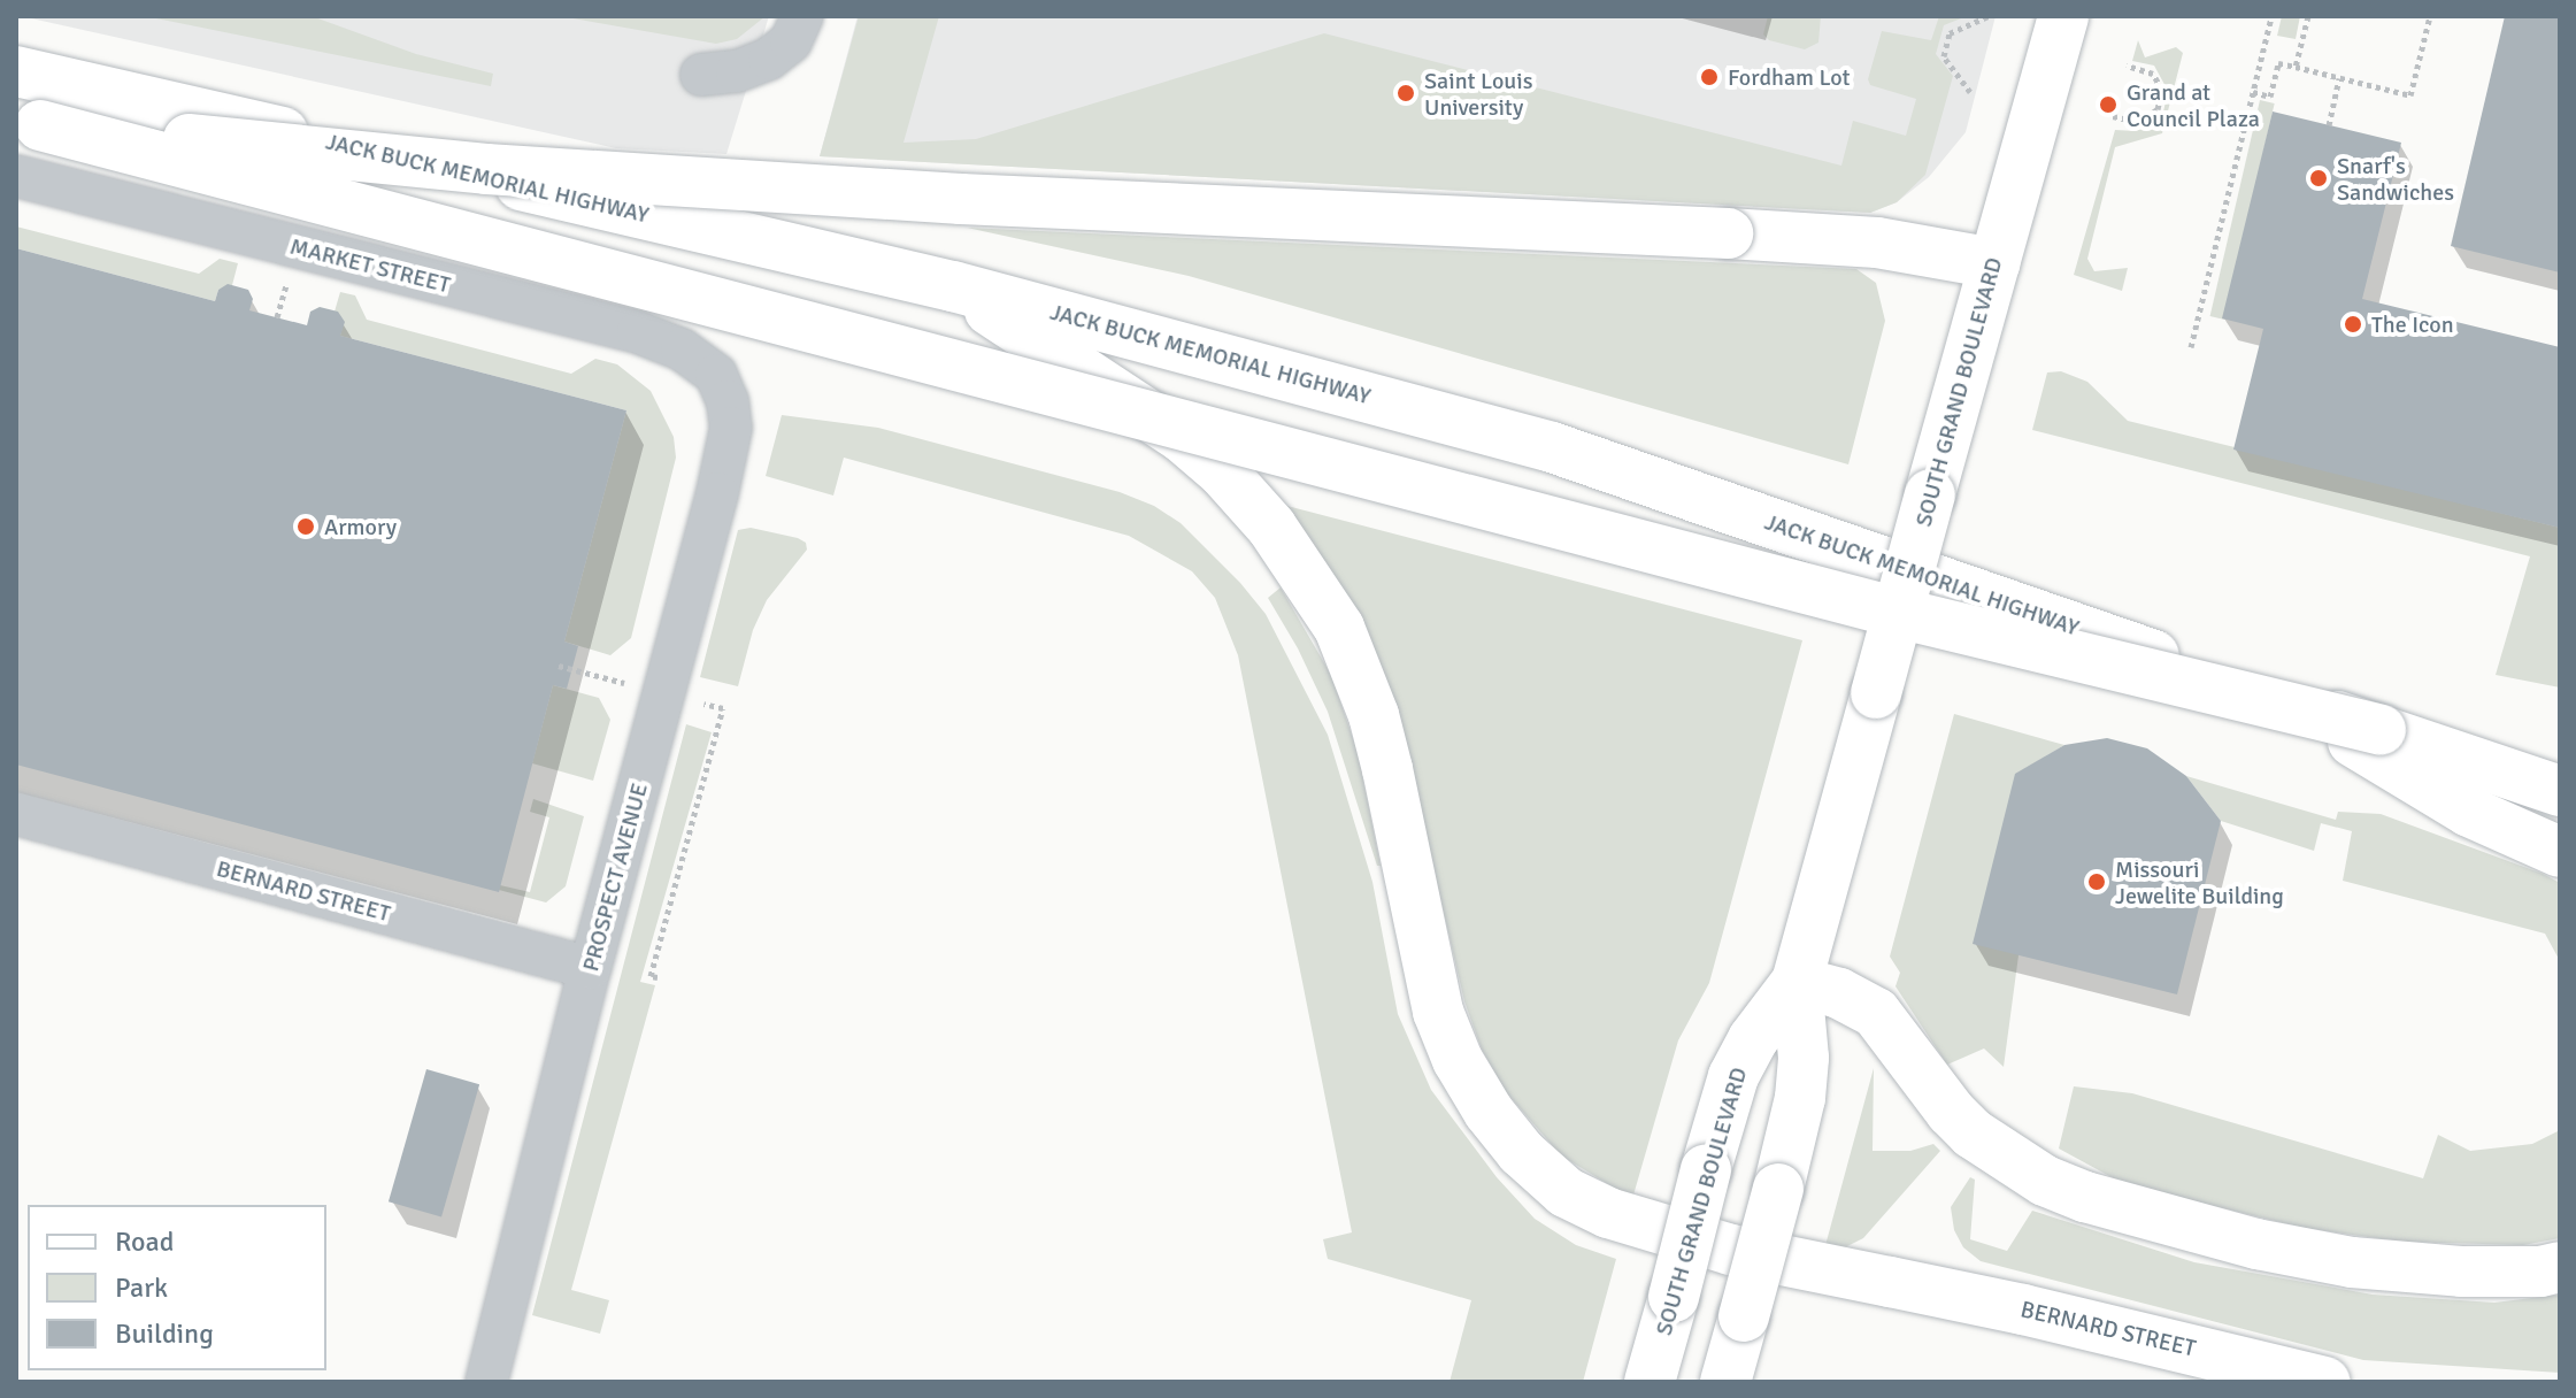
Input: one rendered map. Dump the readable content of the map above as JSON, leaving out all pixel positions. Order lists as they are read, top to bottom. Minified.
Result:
{"streets":{"main road":["JACK BUCK MEMORIAL HIGHWAY","SOUTH GRAND BOULEVARD","BERNARD STREET"],"street":["MARKET STREET","PROSPECT AVENUE"]},"crossings":[["JACK BUCK MEMORIAL HIGHWAY","BERNARD STREET"],["MARKET STREET","PROSPECT AVENUE"],["PROSPECT AVENUE","BERNARD STREET"]],"places":["Fordham Lot","Saint Louis University","Grand at Council Plaza","Snarf's Sandwiches","The Icon","Armory","Missouri Jewelite Building"],"legend":["Road","Park","Building"]}
